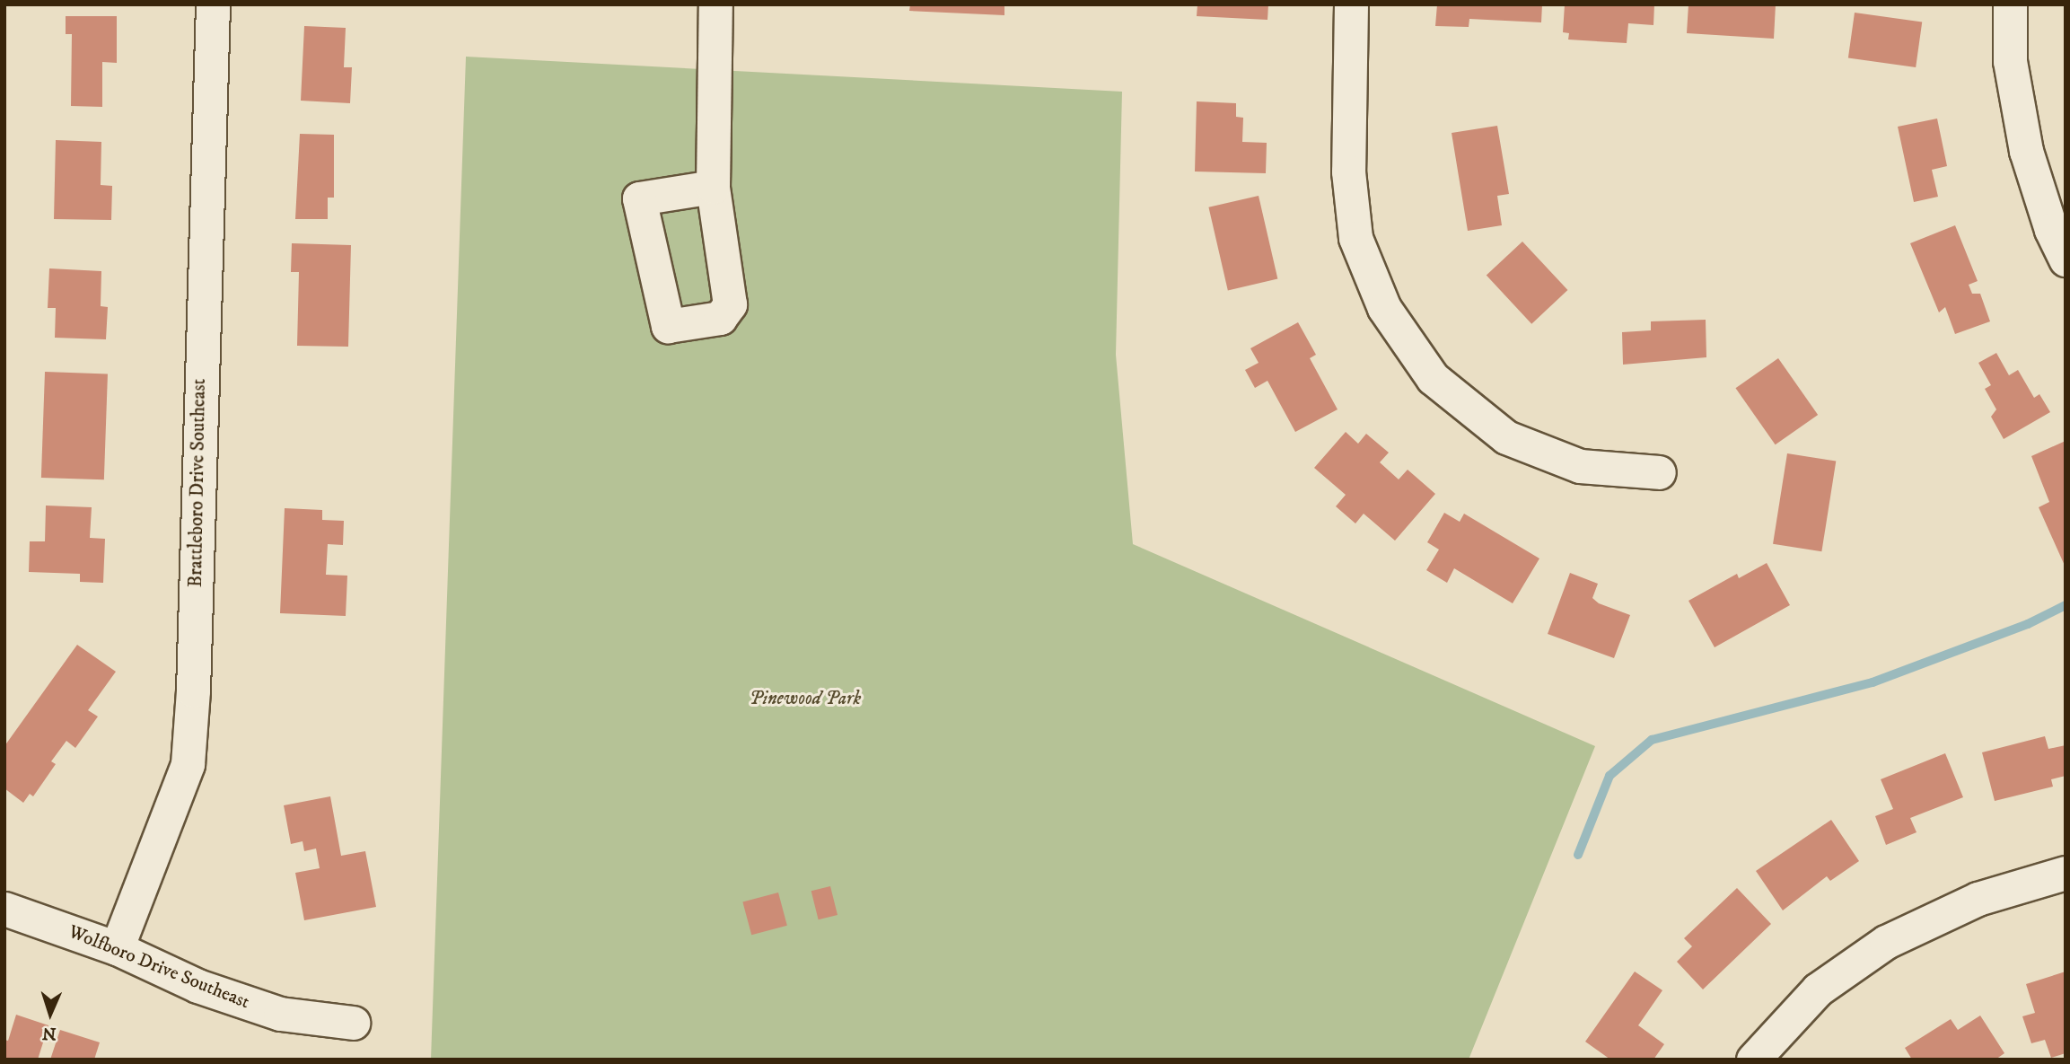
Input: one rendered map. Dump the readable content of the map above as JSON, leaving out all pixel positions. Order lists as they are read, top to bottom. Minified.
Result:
{"streets":{"street":["Brattleboro Drive Southeast","Wolfboro Drive Southeast"]},"crossings":[["Brattleboro Drive Southeast","Wolfboro Drive Southeast"]],"parks":["Pinewood Park"],"north":"bottom"}
